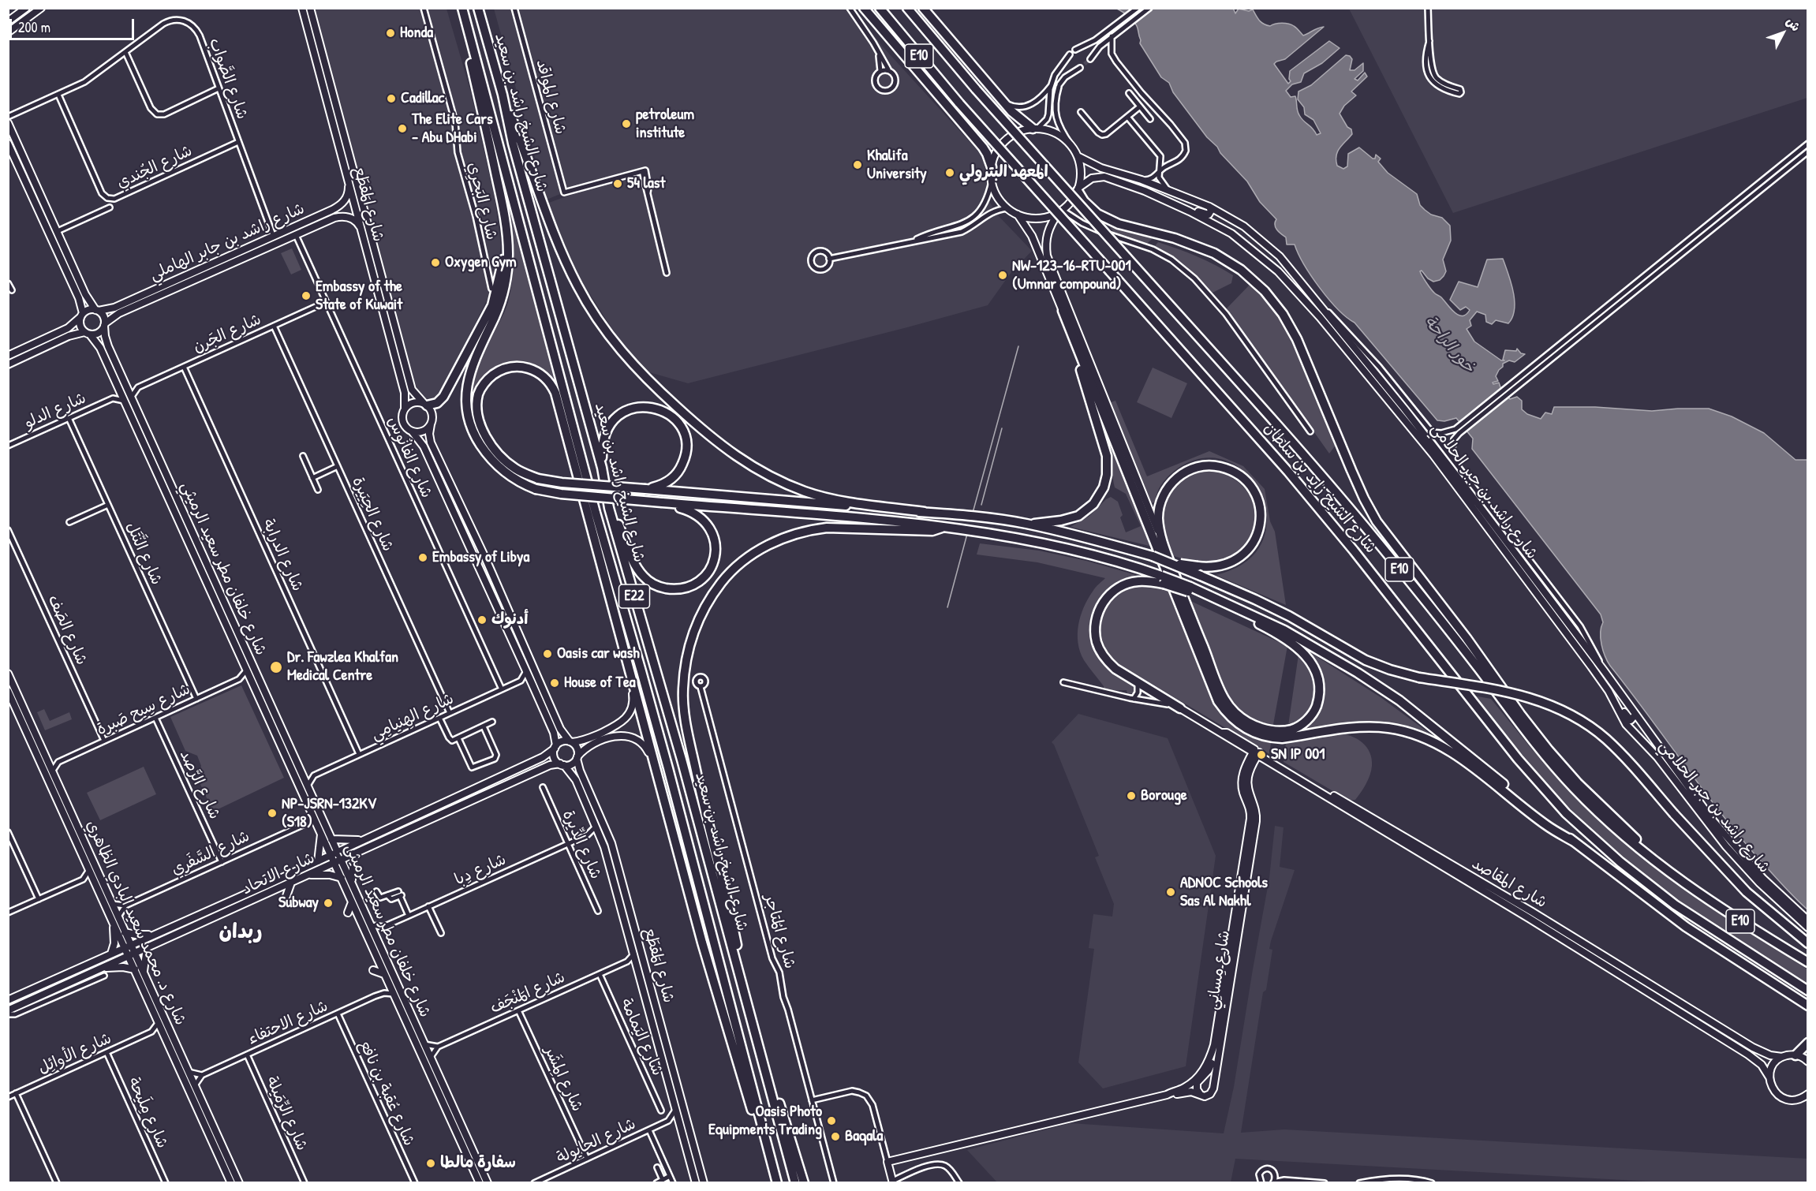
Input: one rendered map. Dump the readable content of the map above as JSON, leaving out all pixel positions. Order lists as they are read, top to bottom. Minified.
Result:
{"streets":{"highway":["E10","شارع الشيخ راشد بن سعيد","شارع الشيخ زايد بن سلطان","E22"],"street":["شارع الصَّواب","شارع المواقد","شارع الجُندي","شارع البَحرِي","شارع المَقطَع","شارع راشد بن جابر الهاملي","شارع الجَرن","شارع الدلو","شارع الفانُوس","شارع راشد بن جبر الحلامي","شارع الحِيَيرة","شارع النَّتَل","شارع الدرابة","شارع خلفان مطر سعيد الرميثي","شارع الصَف","شارع سِيح صَبرة","شارع الهِنيامِي","شارع الرَّصد","شارع الدِّيرة","شارع السَّفَري","شارع دِبا","شارع الاتحاد","شارع المقاصد","شارع د. محمد سعيد البادي الظاهري","شارع المُتاجر","شارع مِسانِي","شارع المَنْجَف","شارع الاحتفاء","شارع اليَمامة","شارع الأوائِل","شارع المِشَر","شارع عُقبة بن نافع","شارع مِلَيحة","شارع الرِّمَيلة","شارع الحايولة"]},"crossings":[["شارع الصَّواب","شارع الجُندي"],["شارع الصَّواب","شارع راشد بن جابر الهاملي"],["شارع المَقطَع","شارع راشد بن جابر الهاملي"],["شارع المَقطَع","شارع دِبا"],["شارع المَقطَع","شارع الاتحاد"],["شارع المَقطَع","شارع المَنْجَف"],["شارع راشد بن جابر الهاملي","شارع الفانُوس"],["شارع راشد بن جابر الهاملي","شارع خلفان مطر سعيد الرميثي"],["شارع الجَرن","شارع الفانُوس"],["شارع الجَرن","شارع الحِيَيرة"],["شارع الجَرن","شارع الدرابة"],["شارع الدلو","شارع النَّتَل"],["شارع الفانُوس","شارع الهِنيامِي"],["شارع الحِيَيرة","شارع الهِنيامِي"],["شارع النَّتَل","شارع سِيح صَبرة"],["شارع الدرابة","شارع الهِنيامِي"],["شارع خلفان مطر سعيد الرميثي","شارع سِيح صَبرة"],["شارع خلفان مطر سعيد الرميثي","شارع الاتحاد"],["شارع خلفان مطر سعيد الرميثي","شارع المَنْجَف"],["شارع خلفان مطر سعيد الرميثي","شارع الاحتفاء"],["شارع الصَف","شارع سِيح صَبرة"],["شارع سِيح صَبرة","شارع الرَّصد"],["شارع الرَّصد","شارع السَّفَري"],["شارع الدِّيرة","شارع دِبا"],["شارع الاتحاد","شارع د. محمد سعيد البادي الظاهري"],["شارع المقاصد","شارع مِسانِي"],["شارع د. محمد سعيد البادي الظاهري","شارع الأوائِل"],["شارع المَنْجَف","شارع اليَمامة"],["شارع المَنْجَف","شارع المِشَر"],["شارع الاحتفاء","شارع عُقبة بن نافع"],["شارع الاحتفاء","شارع الرِّمَيلة"],["شارع الأوائِل","شارع مِلَيحة"],["شارع المِشَر","شارع الحايولة"]],"districts":["ربدان"],"water":["خور الراحة"],"places":["Honda","Cadillac","petroleum institute","The Elite Cars - Abu DHabi","Khalifa University","المعهد البترولي","54 last","Oxygen Gym","NW-123-16-RTU-001 (Umnar compound)","Embassy of the State of Kuwait","Embassy of Libya","أدنوك","Oasis car wash","Dr. Fawzlea Khalfan Medical Centre","House of Tea","SN IP 001","Borouge","NP-JSRN-132KV (S18)","ADNOC Schools Sas Al Nakhl","Subway","Oasis Photo Equipments Trading","Baqala","سفارة مالطا"],"scale_bar":"200 m","north":"top right"}
